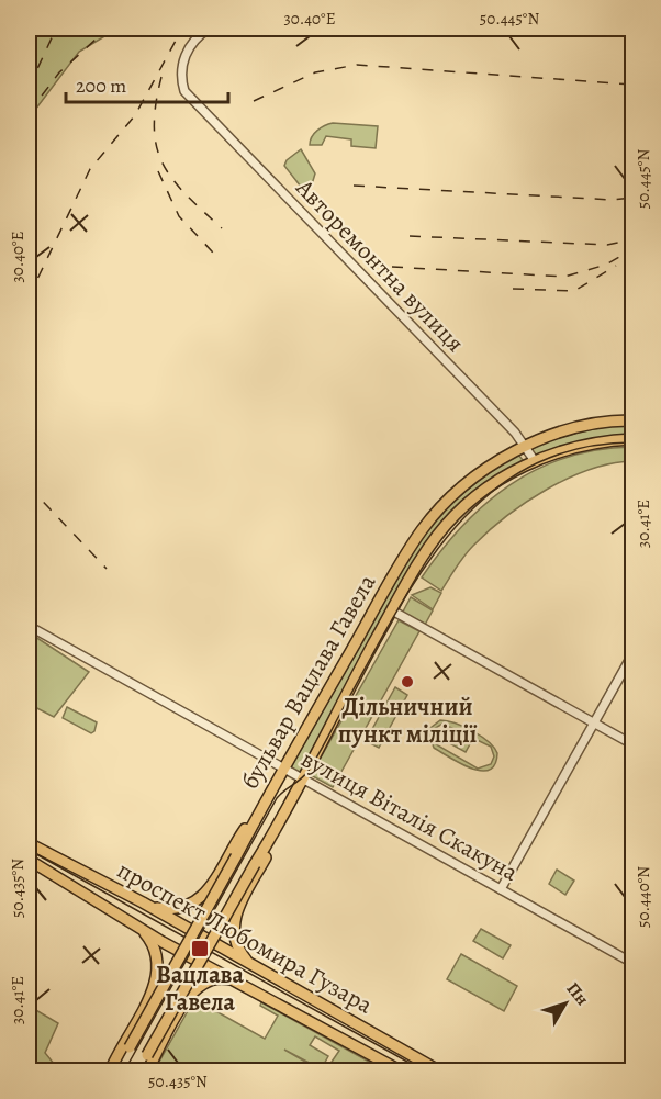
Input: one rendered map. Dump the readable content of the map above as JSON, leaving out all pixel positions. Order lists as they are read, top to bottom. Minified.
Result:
{"streets":{"main road":["бульвар Вацлава Гавела","проспект Любомира Гузара"],"street":["Авторемонтна вулиця","вулиця Віталія Скакуна"]},"crossings":[["Авторемонтна вулиця","бульвар Вацлава Гавела"],["бульвар Вацлава Гавела","вулиця Віталія Скакуна"]],"places":{"other":["Дільничний пункт міліції"],"transit":["Вацлава Гавела"]},"scale_bar":"200 m","north":"top right","coordinates":["30.40°E","50.445°N","30.41°E","50.435°N","50.440°N"]}
